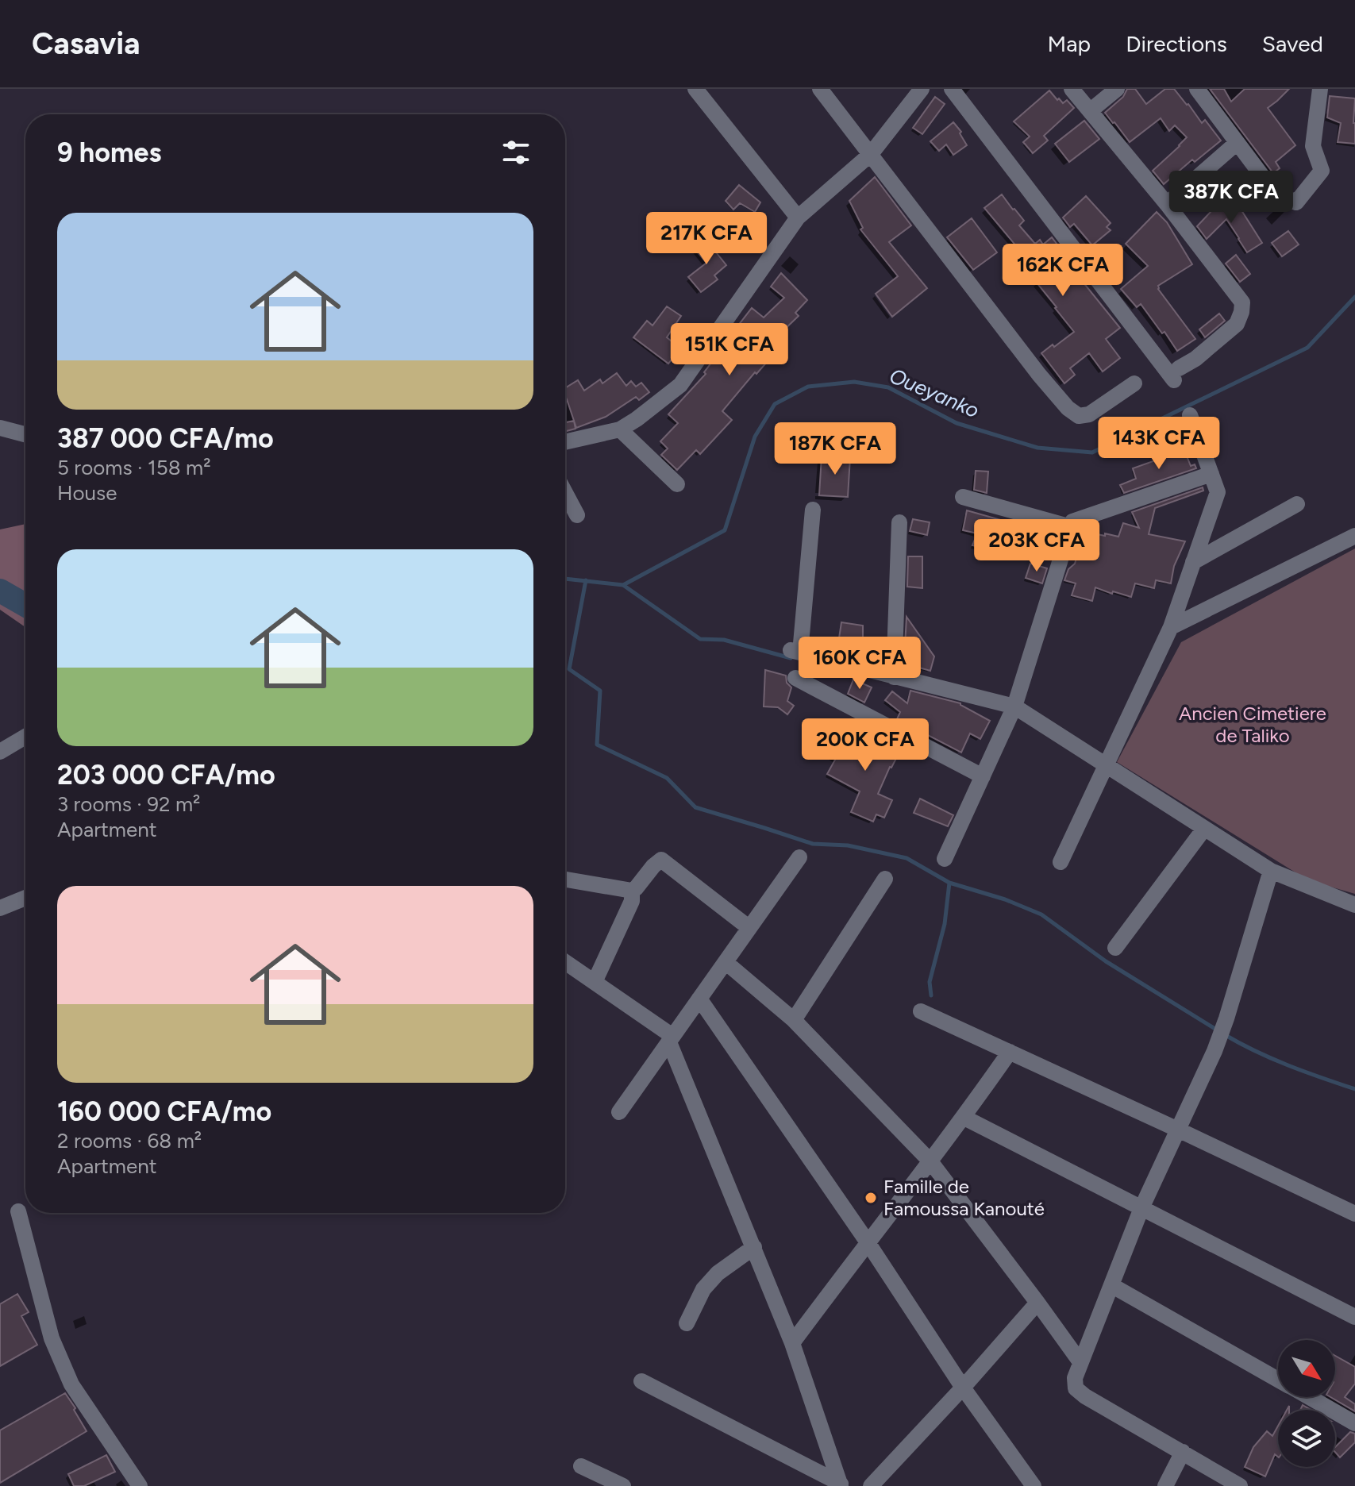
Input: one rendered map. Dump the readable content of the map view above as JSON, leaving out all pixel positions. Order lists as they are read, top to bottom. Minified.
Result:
{"water":["Oueyanko"],"parks":["Ancien Cimetiere de Taliko"],"places":["Famille de Famoussa Kanouté"],"north":"bottom right","page":{"header":"Casavia","nav":["Map","Directions","Saved"],"heading":"9 homes","price":["387K CFA","217K CFA","162K CFA","151K CFA","143K CFA","187K CFA","203K CFA","160K CFA","200K CFA"],"list":[{"name":"387 000 CFA/mo","note":"5 rooms · 158 m² · House"},{"name":"203 000 CFA/mo","note":"3 rooms · 92 m² · Apartment"},{"name":"160 000 CFA/mo","note":"2 rooms · 68 m² · Apartment"}]}}
